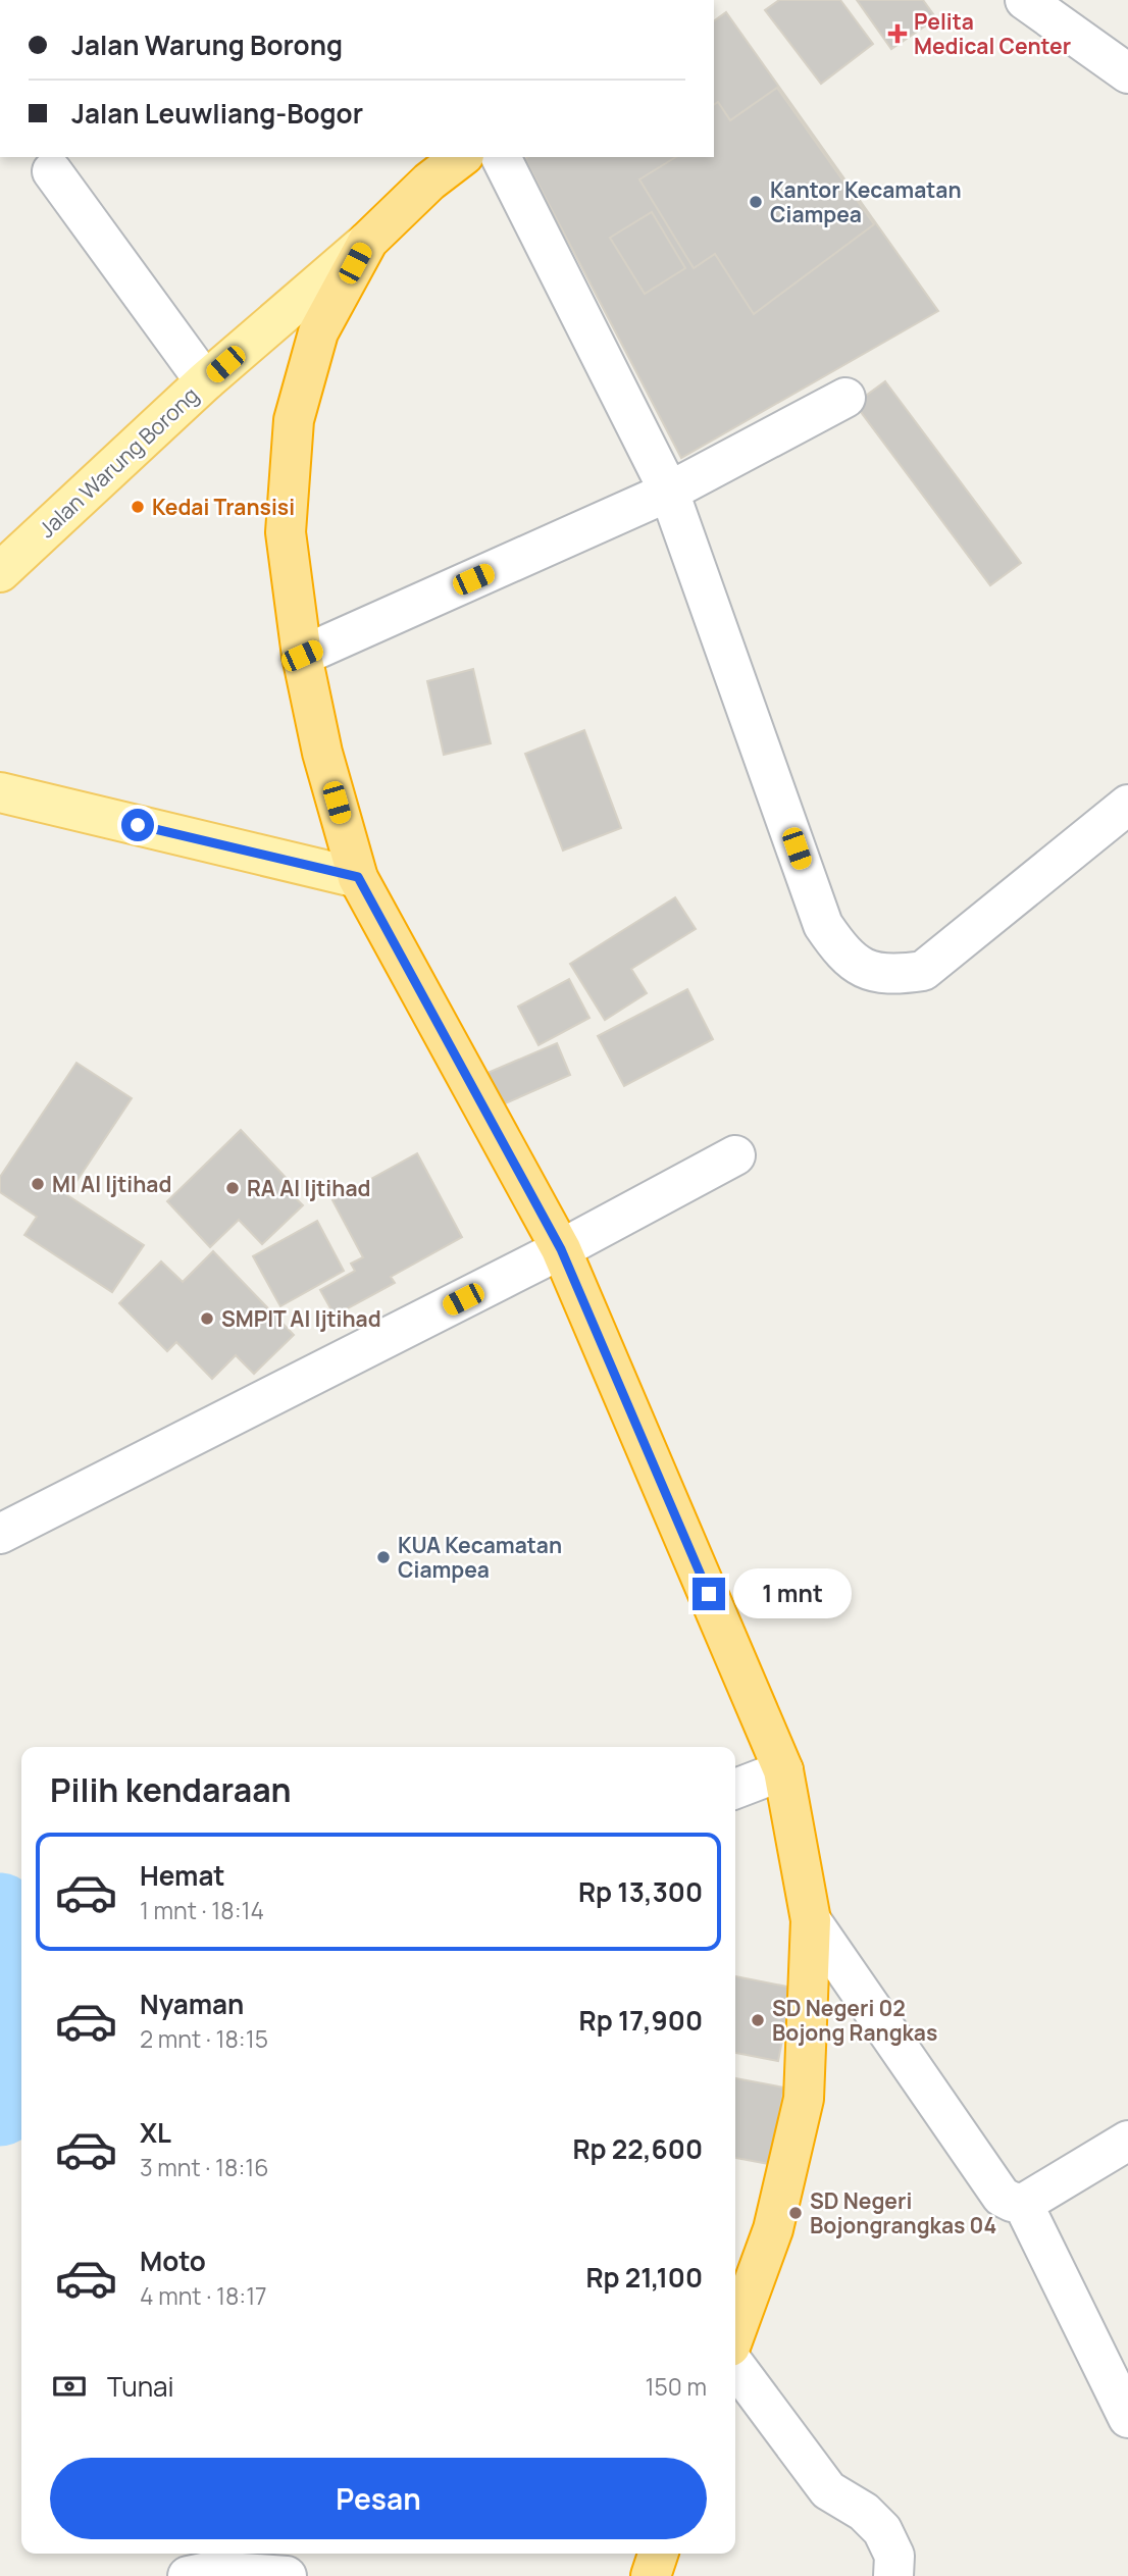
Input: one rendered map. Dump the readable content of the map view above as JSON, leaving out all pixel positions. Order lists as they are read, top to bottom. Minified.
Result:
{"streets":{"main road":["Jalan Warung Borong"]},"places":{"health":["Pelita Medical Center"],"other":["Kantor Kecamatan Ciampea","Kedai Transisi","MI Al Ijtihad","RA Al Ijtihad","SMPIT Al Ijtihad","KUA Kecamatan Ciampea","SD Negeri 02 Bojong Rangkas","SD Negeri Bojongrangkas 04"]},"page":{"banner":["Jalan Warung Borong","Jalan Leuwliang-Bogor"],"bubble":"1 mnt","heading":"Pilih kendaraan","list":[{"name":"Hemat","note":"1 mnt · 18:14","value":"Rp 13,300"},{"name":"Nyaman","note":"2 mnt · 18:15","value":"Rp 17,900"},{"name":"XL","note":"3 mnt · 18:16","value":"Rp 22,600"},{"name":"Moto","note":"4 mnt · 18:17","value":"Rp 21,100"}],"pay":["Tunai","150 m"],"buttons":"Pesan"}}
